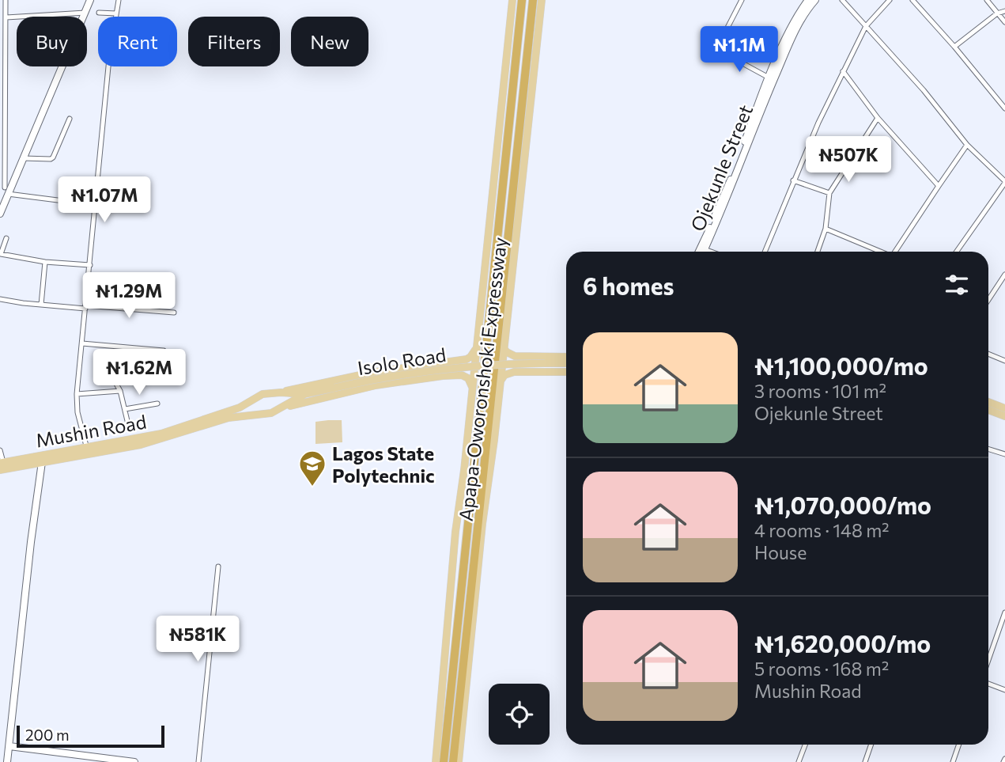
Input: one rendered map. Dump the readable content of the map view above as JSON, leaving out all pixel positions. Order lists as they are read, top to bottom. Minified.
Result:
{"streets":{"highway":["Apapa-Oworonshoki Expressway"],"main road":["Isolo Road","Mushin Road"],"street":["Ojekunle Street"]},"places":{"school or university":["Lagos State Polytechnic"]},"scale_bar":"200 m","page":{"chip":["Buy","Rent","Filters","New"],"price":["₦1.1M","₦507K","₦1.07M","₦1.29M","₦1.62M","₦581K"],"heading":"6 homes","list":[{"name":"₦1,100,000/mo","note":"3 rooms · 101 m² · Ojekunle Street"},{"name":"₦1,070,000/mo","note":"4 rooms · 148 m² · House"},{"name":"₦1,620,000/mo","note":"5 rooms · 168 m² · Mushin Road"}],"scale":"200 m"}}
